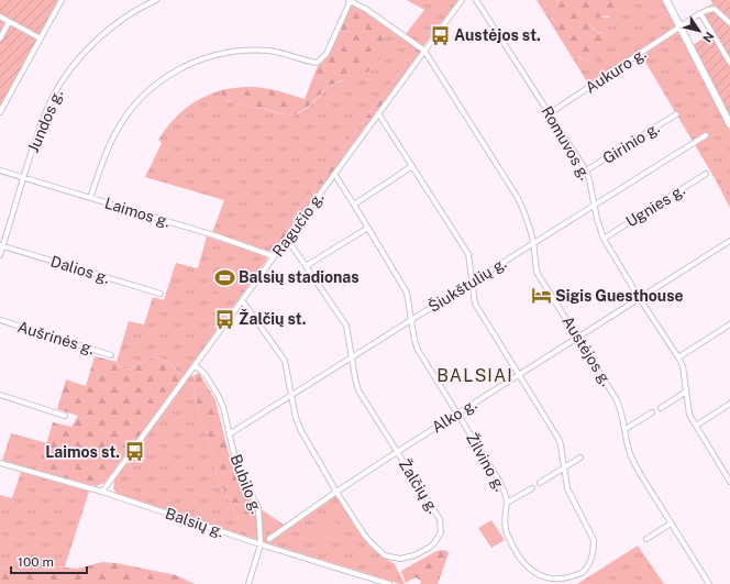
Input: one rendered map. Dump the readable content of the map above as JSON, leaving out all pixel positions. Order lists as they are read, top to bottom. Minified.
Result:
{"streets":{"street":["Aukuro g.","Jundos g.","Romuvos g.","Girinio g.","Ugnies g.","Laimos g.","Ragučio g.","Dalios g.","Šiukštulių g.","Aušrinės g.","Austėjos g.","Alko g.","Žilvino g.","Bubilo g.","Žalčių g.","Balsių g."]},"crossings":[["Aukuro g.","Romuvos g."],["Jundos g.","Laimos g."],["Jundos g.","Dalios g."],["Romuvos g.","Girinio g."],["Romuvos g.","Ugnies g."],["Romuvos g.","Šiukštulių g."],["Romuvos g.","Alko g."],["Laimos g.","Ragučio g."],["Ragučio g.","Austėjos g."],["Ragučio g.","Žilvino g."],["Ragučio g.","Bubilo g."],["Ragučio g.","Žalčių g."],["Ragučio g.","Balsių g."],["Šiukštulių g.","Austėjos g."],["Šiukštulių g.","Žilvino g."],["Šiukštulių g.","Bubilo g."],["Šiukštulių g.","Žalčių g."],["Austėjos g.","Alko g."],["Alko g.","Žilvino g."],["Alko g.","Žalčių g."],["Bubilo g.","Balsių g."]],"districts":["BALSIAI"],"places":{"bus stop":["Austėjos st.","Žalčių st.","Laimos st."],"sports":["Balsių stadionas"],"hotel":["Sigis Guesthouse"]},"scale_bar":"100 m","north":"bottom right"}
